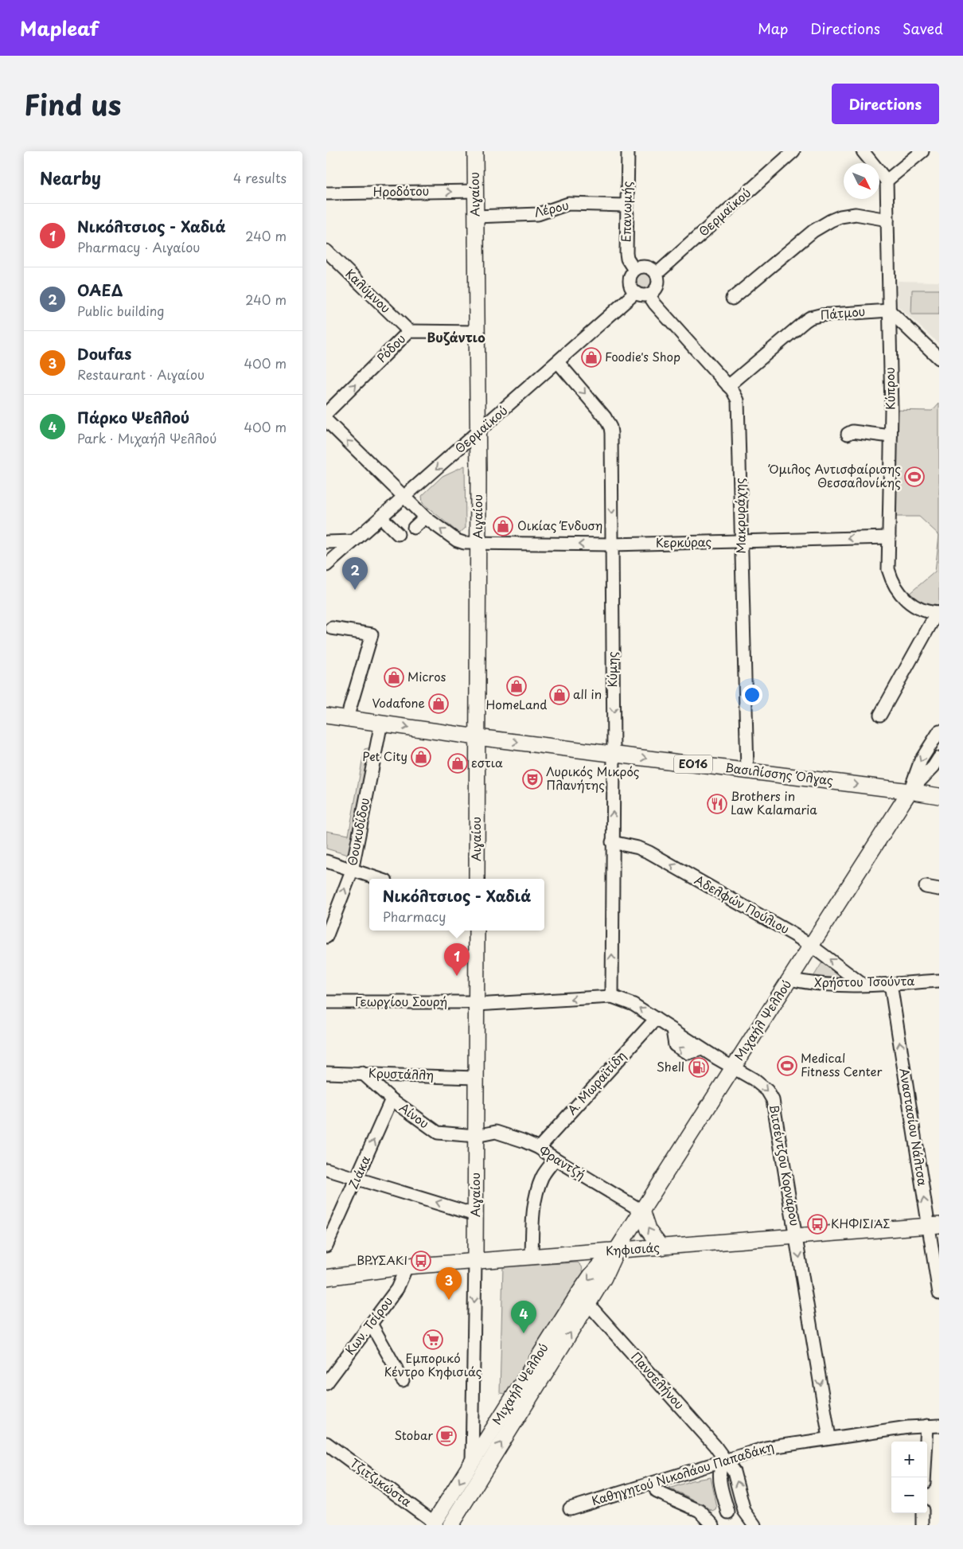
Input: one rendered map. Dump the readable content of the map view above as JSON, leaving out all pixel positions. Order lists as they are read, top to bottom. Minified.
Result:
{"streets":{"main road":["Αιγαίου","ΕΟ16","Βασιλίσσης Όλγας","Μιχαήλ Ψελλού","Κηφισιάς"],"street":["Ηροδότου","Λέρου","Επανωμής","Θερμαϊκού","Καλύμνου","Πάτμου","Ρόδου","Κύπρου","Μακρυράχης","Κερκύρας","Κύμης","Θουκυδίδου","Αδελφών Πούλιου","Χρήστου Τσούντα","Γεωργίου Σουρή","Κρυστάλλη","Α. Μωραϊτίδη","Αίνου","Αναστασίου Νάλτσα","Φραντζή","Βιτσέντζου Κορνάρου","Ζιάκα","Κων. Τσίρου","Πανσελήνου","Καθηγητού Νικολάου Παπαδάκη","Τζιτζικώστα"]},"crossings":[["Ηροδότου","Αιγαίου"],["Αιγαίου","Λέρου"],["Αιγαίου","Θερμαϊκού"],["Αιγαίου","Ρόδου"],["Αιγαίου","Κερκύρας"],["Αιγαίου","ΕΟ16"],["Αιγαίου","Βασιλίσσης Όλγας"],["Αιγαίου","Γεωργίου Σουρή"],["Αιγαίου","Μιχαήλ Ψελλού"],["Αιγαίου","Κρυστάλλη"],["Αιγαίου","Αίνου"],["Αιγαίου","Φραντζή"],["Αιγαίου","Βιτσέντζου Κορνάρου"],["Αιγαίου","Κηφισιάς"],["Λέρου","Επανωμής"],["Επανωμής","Θερμαϊκού"],["Επανωμής","Μακρυράχης"],["Θερμαϊκού","Μακρυράχης"],["Θερμαϊκού","Κερκύρας"],["Θερμαϊκού","Κύμης"],["Καλύμνου","Ρόδου"],["Πάτμου","Κύπρου"],["Πάτμου","Μακρυράχης"],["Κύπρου","Κερκύρας"],["Μακρυράχης","Κερκύρας"],["Μακρυράχης","Βασιλίσσης Όλγας"],["Κερκύρας","Κύμης"],["Κύμης","Βασιλίσσης Όλγας"],["Κύμης","Αδελφών Πούλιου"],["Κύμης","Βιτσέντζου Κορνάρου"],["ΕΟ16","Βασιλίσσης Όλγας"],["ΕΟ16","Θουκυδίδου"],["Βασιλίσσης Όλγας","Μιχαήλ Ψελλού"],["Αδελφών Πούλιου","Χρήστου Τσούντα"],["Αδελφών Πούλιου","Μιχαήλ Ψελλού"],["Χρήστου Τσούντα","Μιχαήλ Ψελλού"],["Χρήστου Τσούντα","Αναστασίου Νάλτσα"],["Γεωργίου Σουρή","Βιτσέντζου Κορνάρου"],["Μιχαήλ Ψελλού","Φραντζή"],["Μιχαήλ Ψελλού","Βιτσέντζου Κορνάρου"],["Μιχαήλ Ψελλού","Κηφισιάς"],["Μιχαήλ Ψελλού","Πανσελήνου"],["Μιχαήλ Ψελλού","Τζιτζικώστα"],["Κρυστάλλη","Αίνου"],["Α. Μωραϊτίδη","Φραντζή"],["Α. Μωραϊτίδη","Βιτσέντζου Κορνάρου"],["Αίνου","Φραντζή"],["Αίνου","Ζιάκα"],["Αναστασίου Νάλτσα","Κηφισιάς"],["Βιτσέντζου Κορνάρου","Κηφισιάς"],["Βιτσέντζου Κορνάρου","Καθηγητού Νικολάου Παπαδάκη"],["Κηφισιάς","Κων. Τσίρου"],["Πανσελήνου","Καθηγητού Νικολάου Παπαδάκη"]],"one_way":["Ηροδότου","Ρόδου","Κερκύρας","Βασιλίσσης Όλγας","Αδελφών Πούλιου","Αναστασίου Νάλτσα","Ζιάκα"],"districts":["Βυζάντιο"],"places":{"shop":["Foodie's Shop","Οικίας Ένδυση","Micros","HomeLand","all in","Vodafone","Pet City","εστια"],"sports":["Όμιλος Αντισφαίρισης Θεσσαλονίκης","Medical Fitness Center"],"theatre":["Λυρικός Μικρός Πλανήτης"],"restaurant":["Brothers in Law Kalamaria"],"fuel station":["Shell"],"bus stop":["ΚΗΦΙΣΙΑΣ","ΒΡΥΣΑΚΙ"],"supermarket":["Εμπορικό Κέντρο Κηφισιάς"],"cafe":["Stobar"]},"north":"bottom right","page":{"header":"Mapleaf","nav":["Map","Directions","Saved"],"title":"Find us","buttons":"Directions","heading":["Nearby","4 results"],"list":[{"mark":"1","name":"Νικόλτσιος - Χαδιά","note":"Pharmacy · Αιγαίου","value":"240 m"},{"mark":"2","name":"ΟΑΕΔ","note":"Public building","value":"240 m"},{"mark":"3","name":"Doufas","note":"Restaurant · Αιγαίου","value":"400 m"},{"mark":"4","name":"Πάρκο Ψελλού","note":"Park · Μιχαήλ Ψελλού","value":"400 m"}],"pins":["2","1","3","4"],"popup":["Νικόλτσιος - Χαδιά","Pharmacy"],"map_buttons":["+","−"]}}
